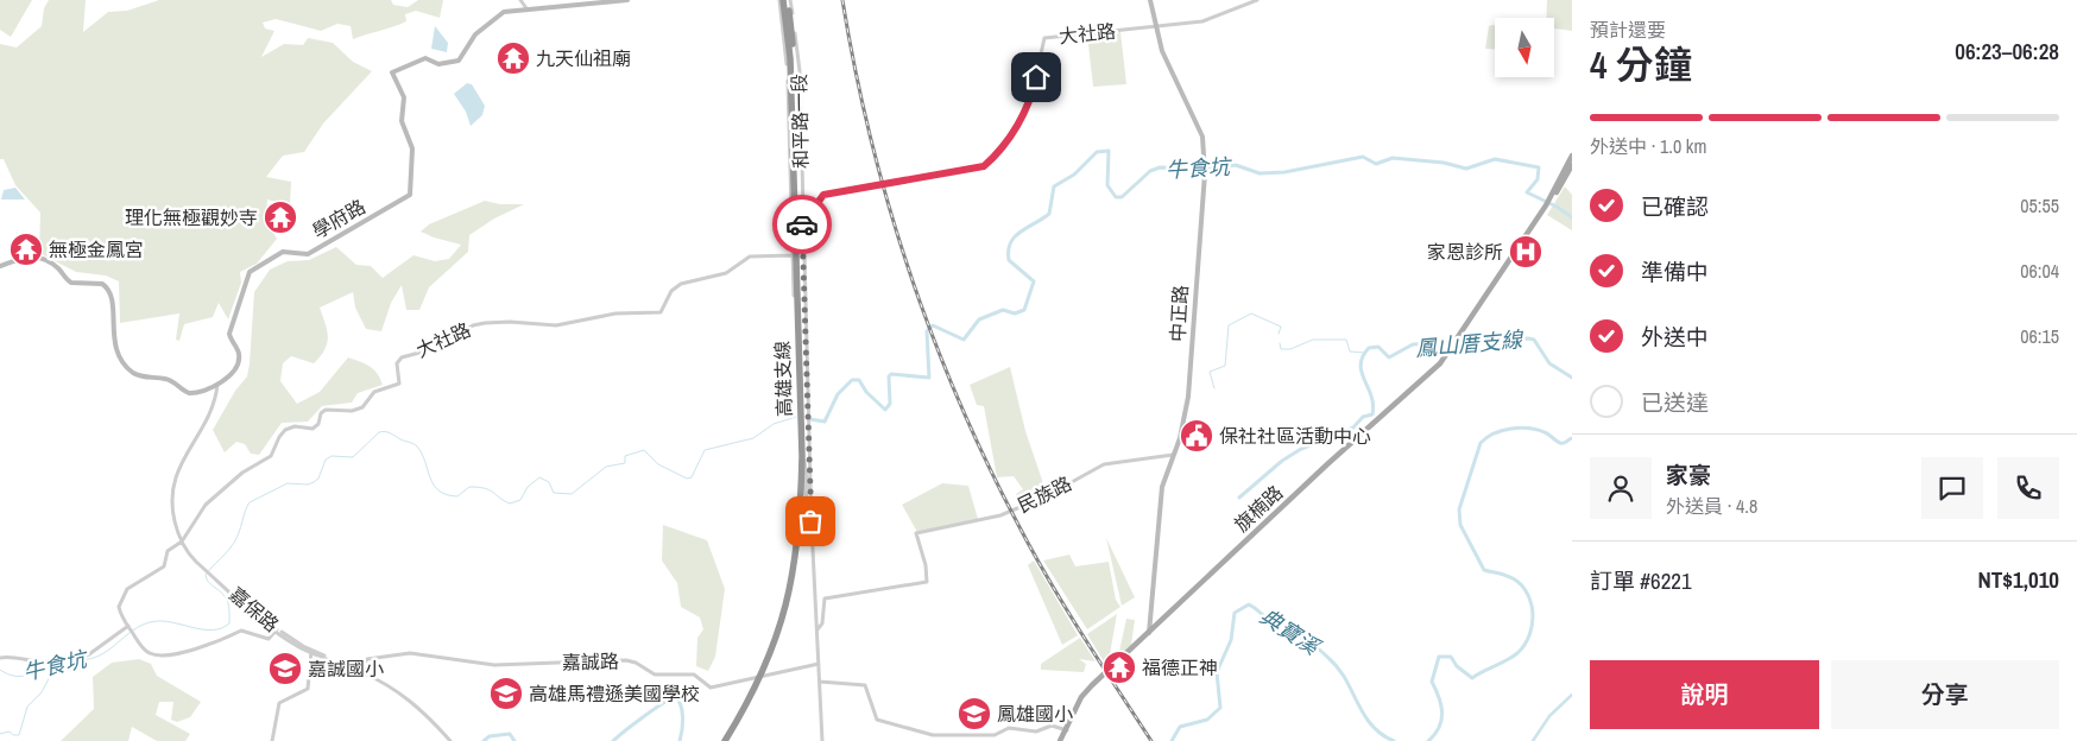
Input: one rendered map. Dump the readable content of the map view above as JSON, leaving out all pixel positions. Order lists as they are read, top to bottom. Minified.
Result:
{"streets":{"highway":["高雄支線"],"main road":["學府路","中正路","旗楠路"],"street":["大社路","和平路一段","民族路","嘉保路","嘉誠路"]},"crossings":[["大社路","和平路一段"],["大社路","中正路"],["大社路","嘉保路"],["和平路一段","高雄支線"],["和平路一段","民族路"],["和平路一段","嘉誠路"],["學府路","嘉保路"],["中正路","民族路"],["中正路","旗楠路"],["嘉保路","嘉誠路"]],"water":["牛食坑","鳳山厝支線","典寶溪"],"places":{"temple":["九天仙祖廟","理化無極觀妙寺","無極金鳳宮","福德正神"],"hospital":["家恩診所"],"public building":["保社社區活動中心"],"school or university":["嘉誠國小","高雄馬禮遜美國學校","鳳雄國小"]},"north":"bottom","page":{"heading":["4 分鐘","預計還要","06:23–06:28"],"panel":["家豪","外送員 · 4.8","訂單 #6221","NT$1,010"],"bar":"外送中 · 1.0 km","list":[["已確認","05:55"],["準備中","06:04"],["外送中","06:15"],"已送達"],"buttons":["說明","分享"]}}
